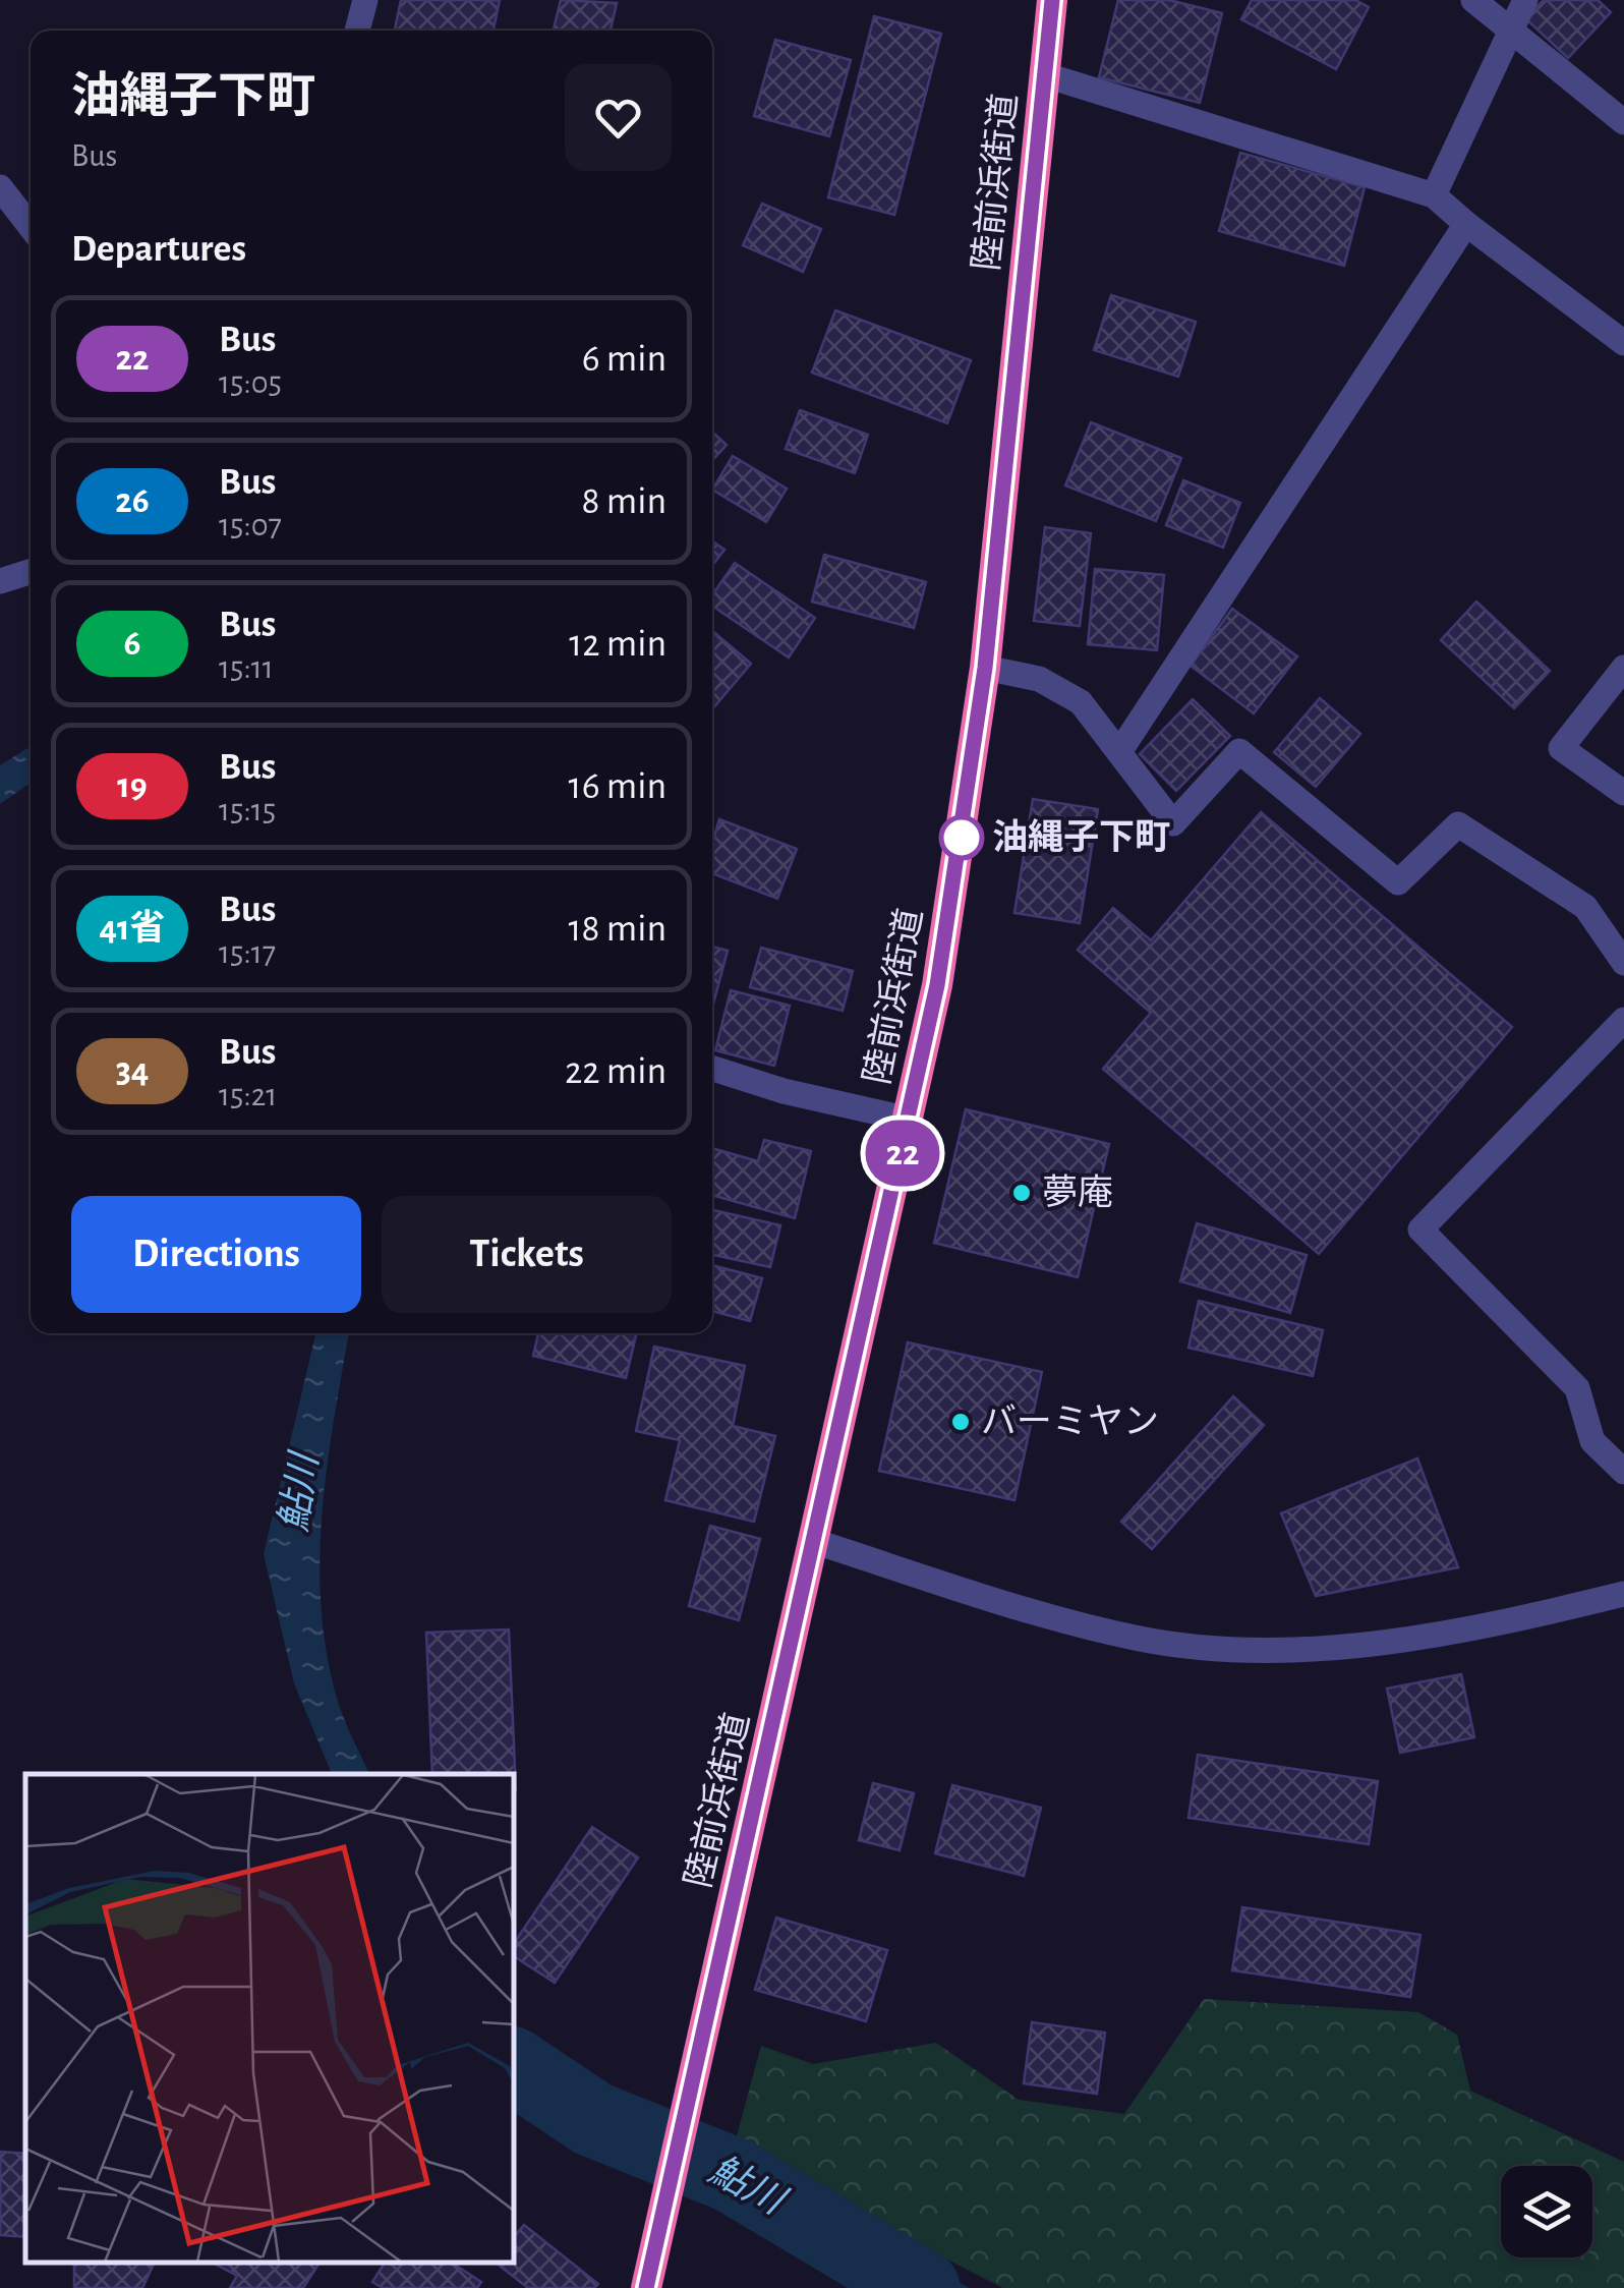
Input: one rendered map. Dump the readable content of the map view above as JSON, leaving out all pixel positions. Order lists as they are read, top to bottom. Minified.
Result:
{"streets":{"highway":["陸前浜街道"]},"water":["鮎川"],"places":["油縄子下町","夢庵","バーミヤン"],"lines":["bus line 22"],"page":{"on_map":"22","heading":[["油縄子下町","Bus"],"Departures"],"list":[{"mark":"22","name":"Bus","note":"15:05","value":"6 min"},{"mark":"26","name":"Bus","note":"15:07","value":"8 min"},{"mark":"6","name":"Bus","note":"15:11","value":"12 min"},{"mark":"19","name":"Bus","note":"15:15","value":"16 min"},{"mark":"41省","name":"Bus","note":"15:17","value":"18 min"},{"mark":"34","name":"Bus","note":"15:21","value":"22 min"}],"buttons":["Directions","Tickets"]}}
